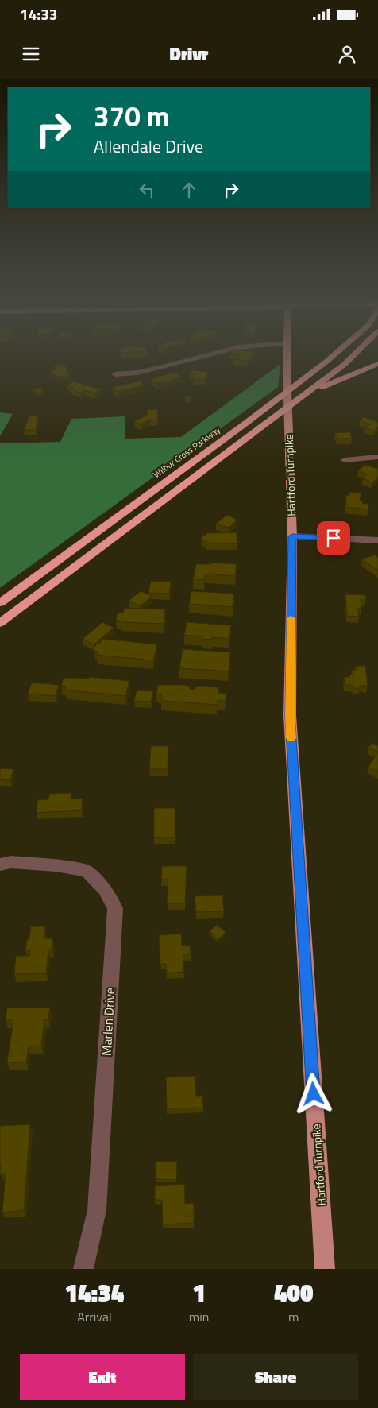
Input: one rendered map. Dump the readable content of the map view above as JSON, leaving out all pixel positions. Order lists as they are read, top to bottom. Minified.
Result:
{"streets":{"highway":["Wilbur Cross Parkway"],"main road":["Hartford Turnpike"],"street":["Marlen Drive"]},"page":{"status":"14:33","header":"Drivr","turn":["370 m","Allendale Drive"],"eta":["14:34","Arrival","1","min","400","m"],"buttons":["Exit","Share"]}}
